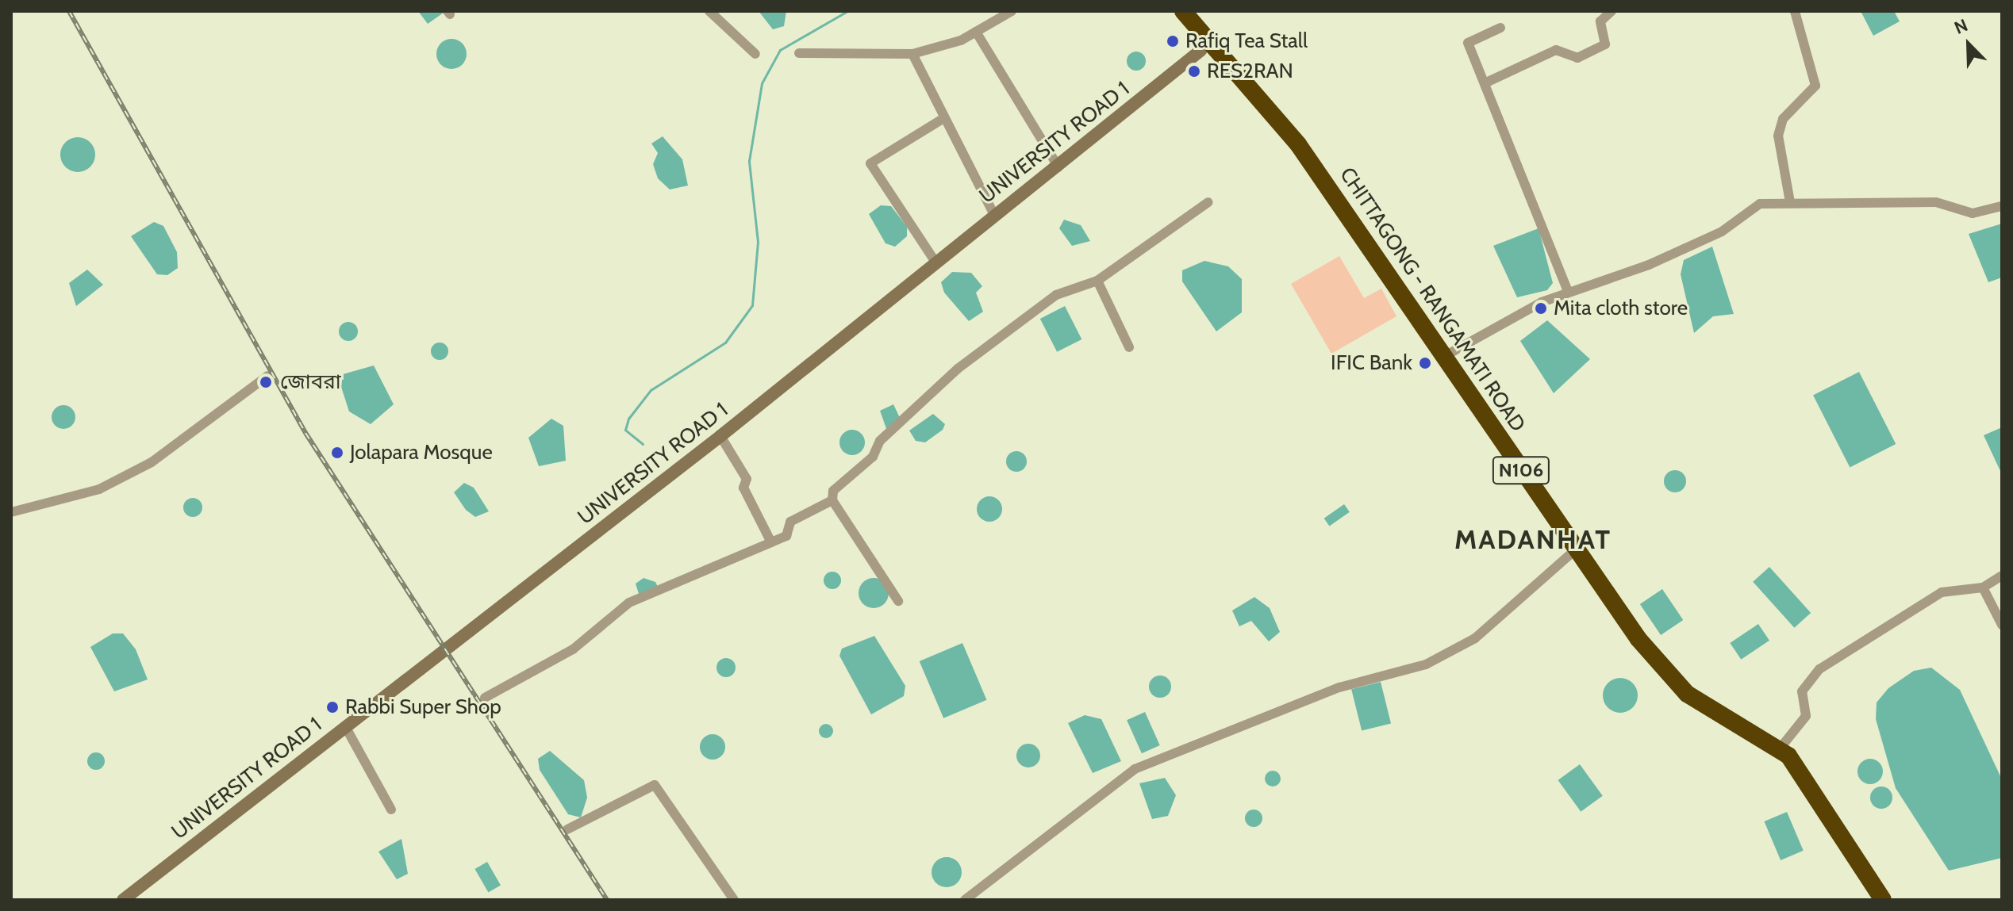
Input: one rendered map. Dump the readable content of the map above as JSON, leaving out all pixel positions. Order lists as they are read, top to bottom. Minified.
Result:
{"streets":{"highway":["CHITTAGONG - RANGAMATI ROAD","N106"],"main road":["UNIVERSITY ROAD 1"]},"crossings":[["UNIVERSITY ROAD 1","CHITTAGONG - RANGAMATI ROAD"]],"districts":["MADANHAT"],"places":["Rafiq Tea Stall","RES2RAN","Mita cloth store","IFIC Bank","জোবরা","Jolapara Mosque","Rabbi Super Shop"],"north":"top left"}
